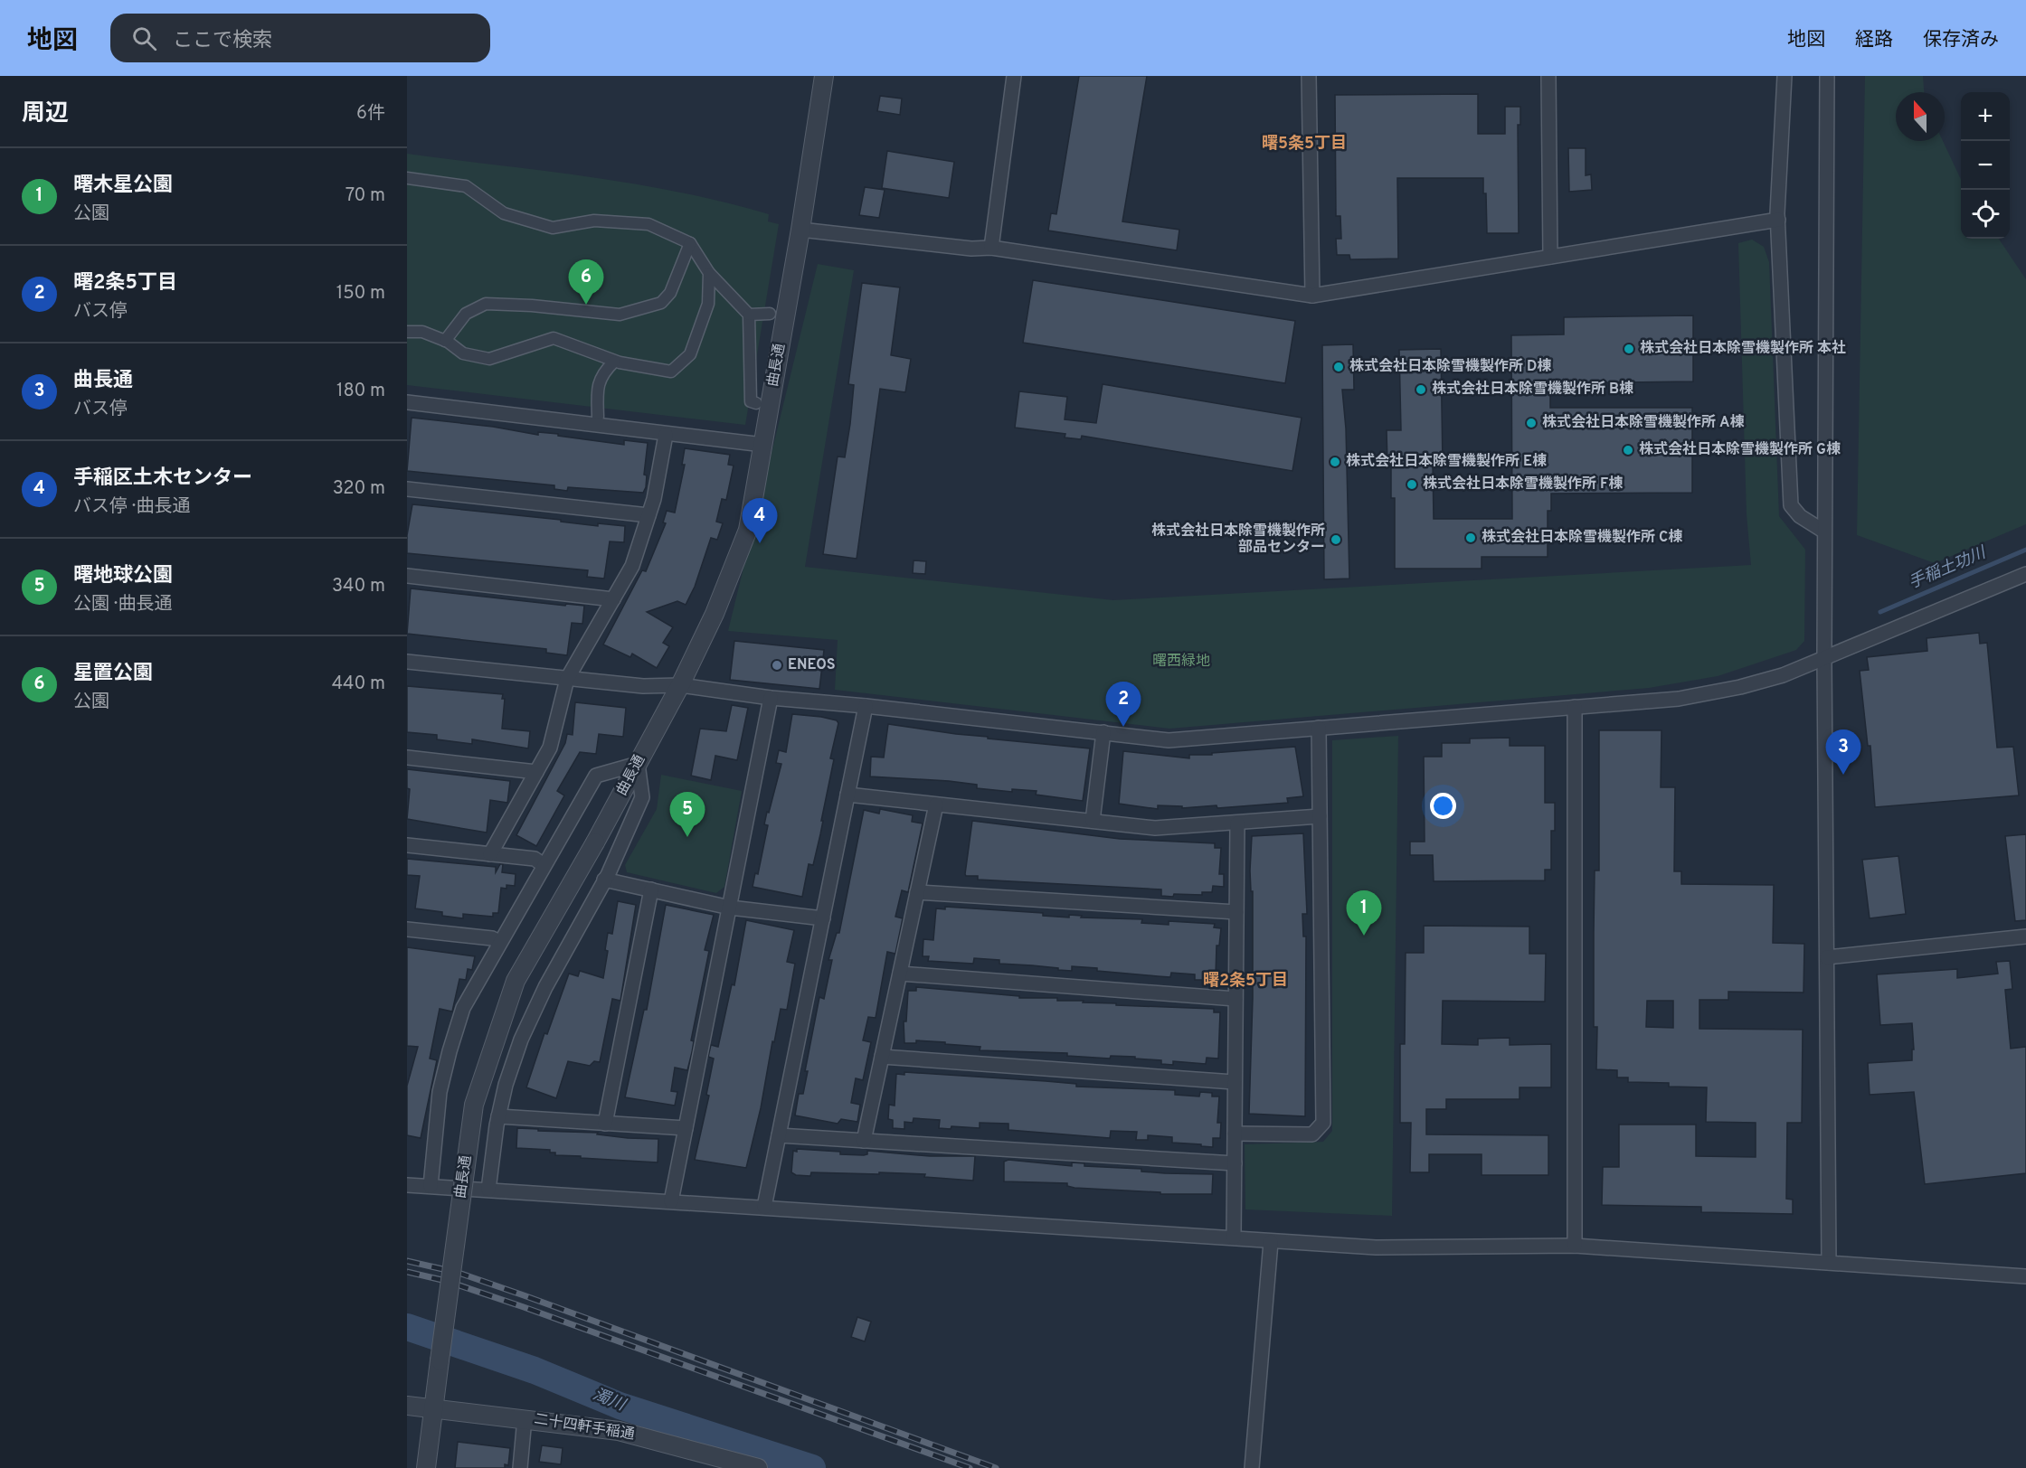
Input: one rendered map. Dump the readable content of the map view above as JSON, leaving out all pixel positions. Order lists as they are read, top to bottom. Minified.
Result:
{"streets":{"street":["曲長通","二十四軒手稲通"]},"crossings":[["曲長通","二十四軒手稲通"]],"districts":["曙5条5丁目","曙2条5丁目"],"water":["手稲土功川","濁川"],"parks":["曙西緑地"],"places":["株式会社日本除雪機製作所 本社","株式会社日本除雪機製作所 D棟","株式会社日本除雪機製作所 B棟","株式会社日本除雪機製作所 A棟","株式会社日本除雪機製作所 G棟","株式会社日本除雪機製作所 E棟","株式会社日本除雪機製作所 F棟","株式会社日本除雪機製作所 C棟","株式会社日本除雪機製作所 部品センター","ENEOS"],"north":"top","page":{"header":"地図","search":"ここで検索","nav":["地図","経路","保存済み"],"heading":["周辺","6件"],"map_buttons":["+","−"],"list":[{"mark":"1","name":"曙木星公園","note":"公園","value":"70 m"},{"mark":"2","name":"曙2条5丁目","note":"バス停","value":"150 m"},{"mark":"3","name":"曲長通","note":"バス停","value":"180 m"},{"mark":"4","name":"手稲区土木センター","note":"バス停 · 曲長通","value":"320 m"},{"mark":"5","name":"曙地球公園","note":"公園 · 曲長通","value":"340 m"},{"mark":"6","name":"星置公園","note":"公園","value":"440 m"}],"pins":["6","4","2","3","5","1"]}}
